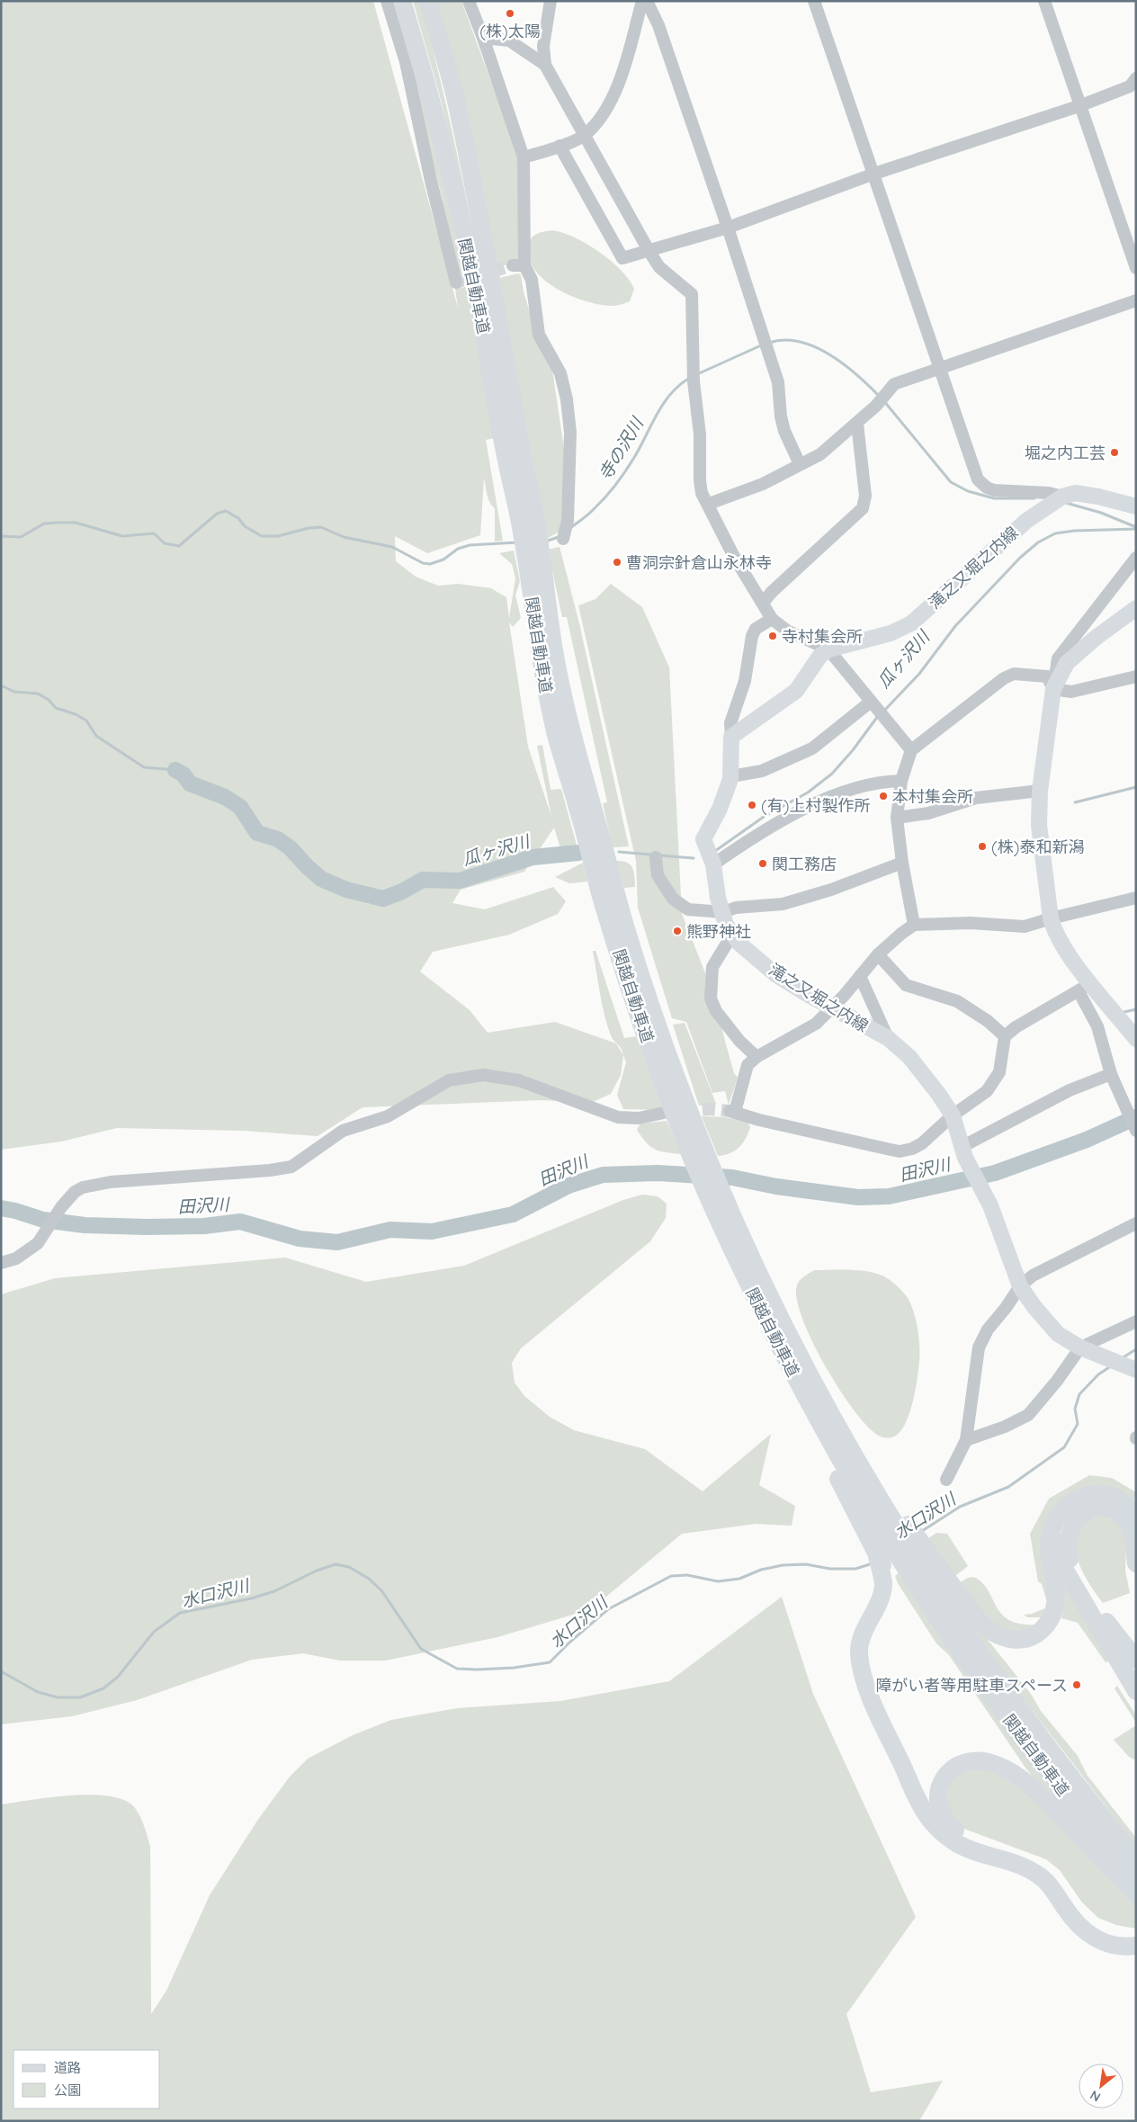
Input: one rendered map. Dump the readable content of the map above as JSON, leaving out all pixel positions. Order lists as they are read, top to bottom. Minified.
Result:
{"streets":{"highway":["関越自動車道"],"main road":["滝之又堀之内線"]},"water":["寺の沢川","瓜ヶ沢川","田沢川","水口沢川"],"places":["(株)太陽","堀之内工芸","曹洞宗針倉山永林寺","寺村集会所","本村集会所","(有)上村製作所","(株)泰和新潟","関工務店","熊野神社","障がい者等用駐車スペース"],"legend":["道路","公園"],"north":"bottom left"}
